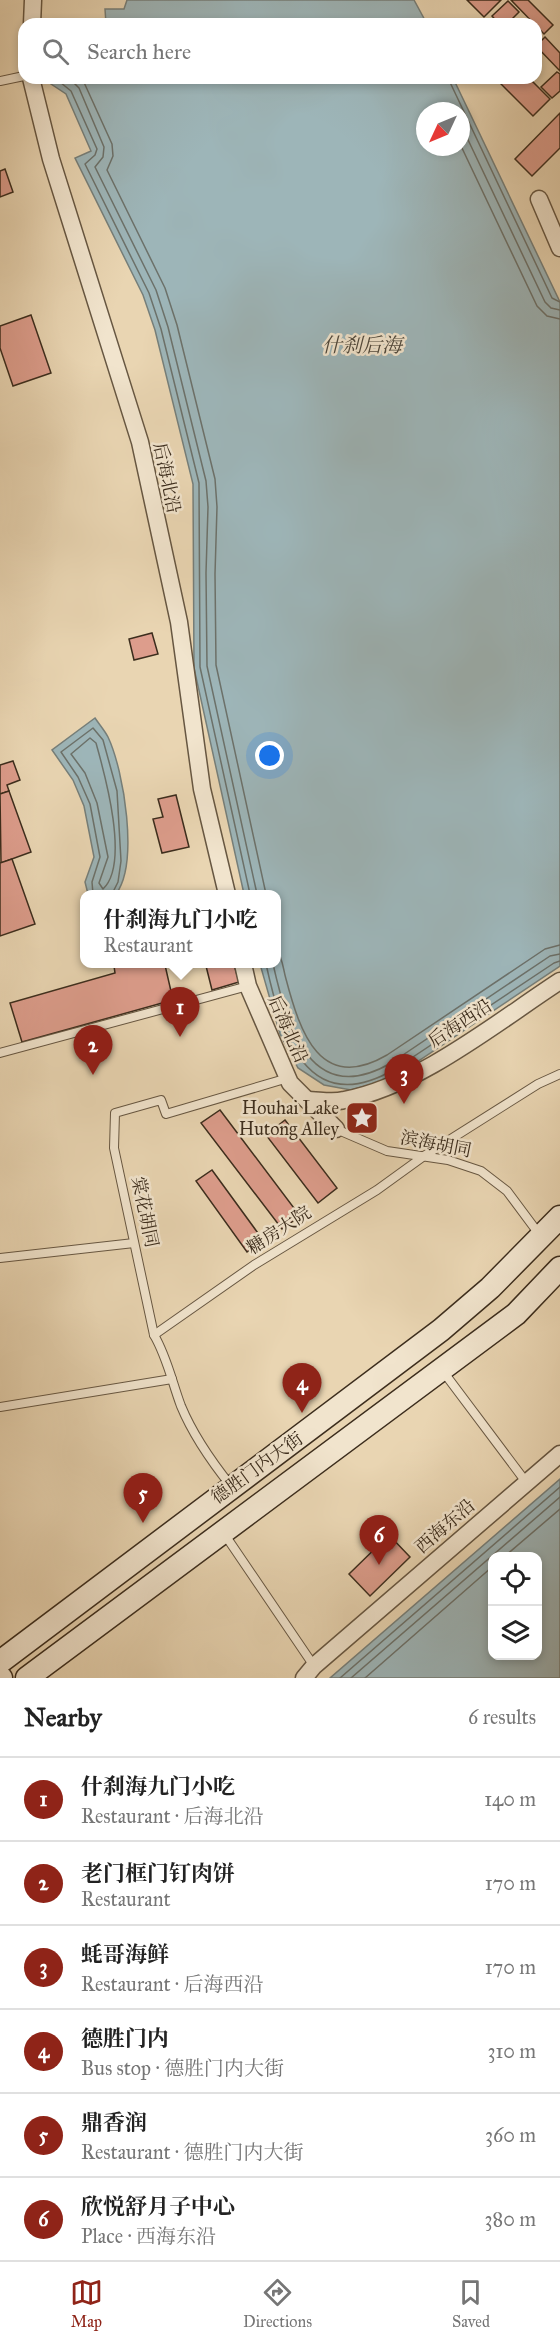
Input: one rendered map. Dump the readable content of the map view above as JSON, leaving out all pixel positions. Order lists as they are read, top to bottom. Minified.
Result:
{"streets":{"main road":["德胜门内大街"],"street":["后海北沿","后海西沿","西海东沿"],"lane":["滨海胡同","棠花胡同","糖房大院"]},"crossings":[["后海北沿","后海西沿"],["后海北沿","滨海胡同"],["后海北沿","棠花胡同"],["滨海胡同","糖房大院"],["滨海胡同","德胜门内大街"],["棠花胡同","糖房大院"],["棠花胡同","德胜门内大街"]],"water":["什刹后海"],"places":{"place":["Houhai Lake Hutong Alley"]},"north":"bottom left","page":{"search":"Search here","popup":["什刹海九门小吃","Restaurant"],"pins":["1","2","3","4","5","6"],"heading":["Nearby","6 results"],"list":[{"mark":"1","name":"什刹海九门小吃","note":"Restaurant · 后海北沿","value":"140 m"},{"mark":"2","name":"老门框门钉肉饼","note":"Restaurant","value":"170 m"},{"mark":"3","name":"蚝哥海鲜","note":"Restaurant · 后海西沿","value":"170 m"},{"mark":"4","name":"德胜门内","note":"Bus stop · 德胜门内大街","value":"310 m"},{"mark":"5","name":"鼎香润","note":"Restaurant · 德胜门内大街","value":"360 m"},{"mark":"6","name":"欣悦舒月子中心","note":"Place · 西海东沿","value":"380 m"}],"nav":["Map","Directions","Saved"]}}
